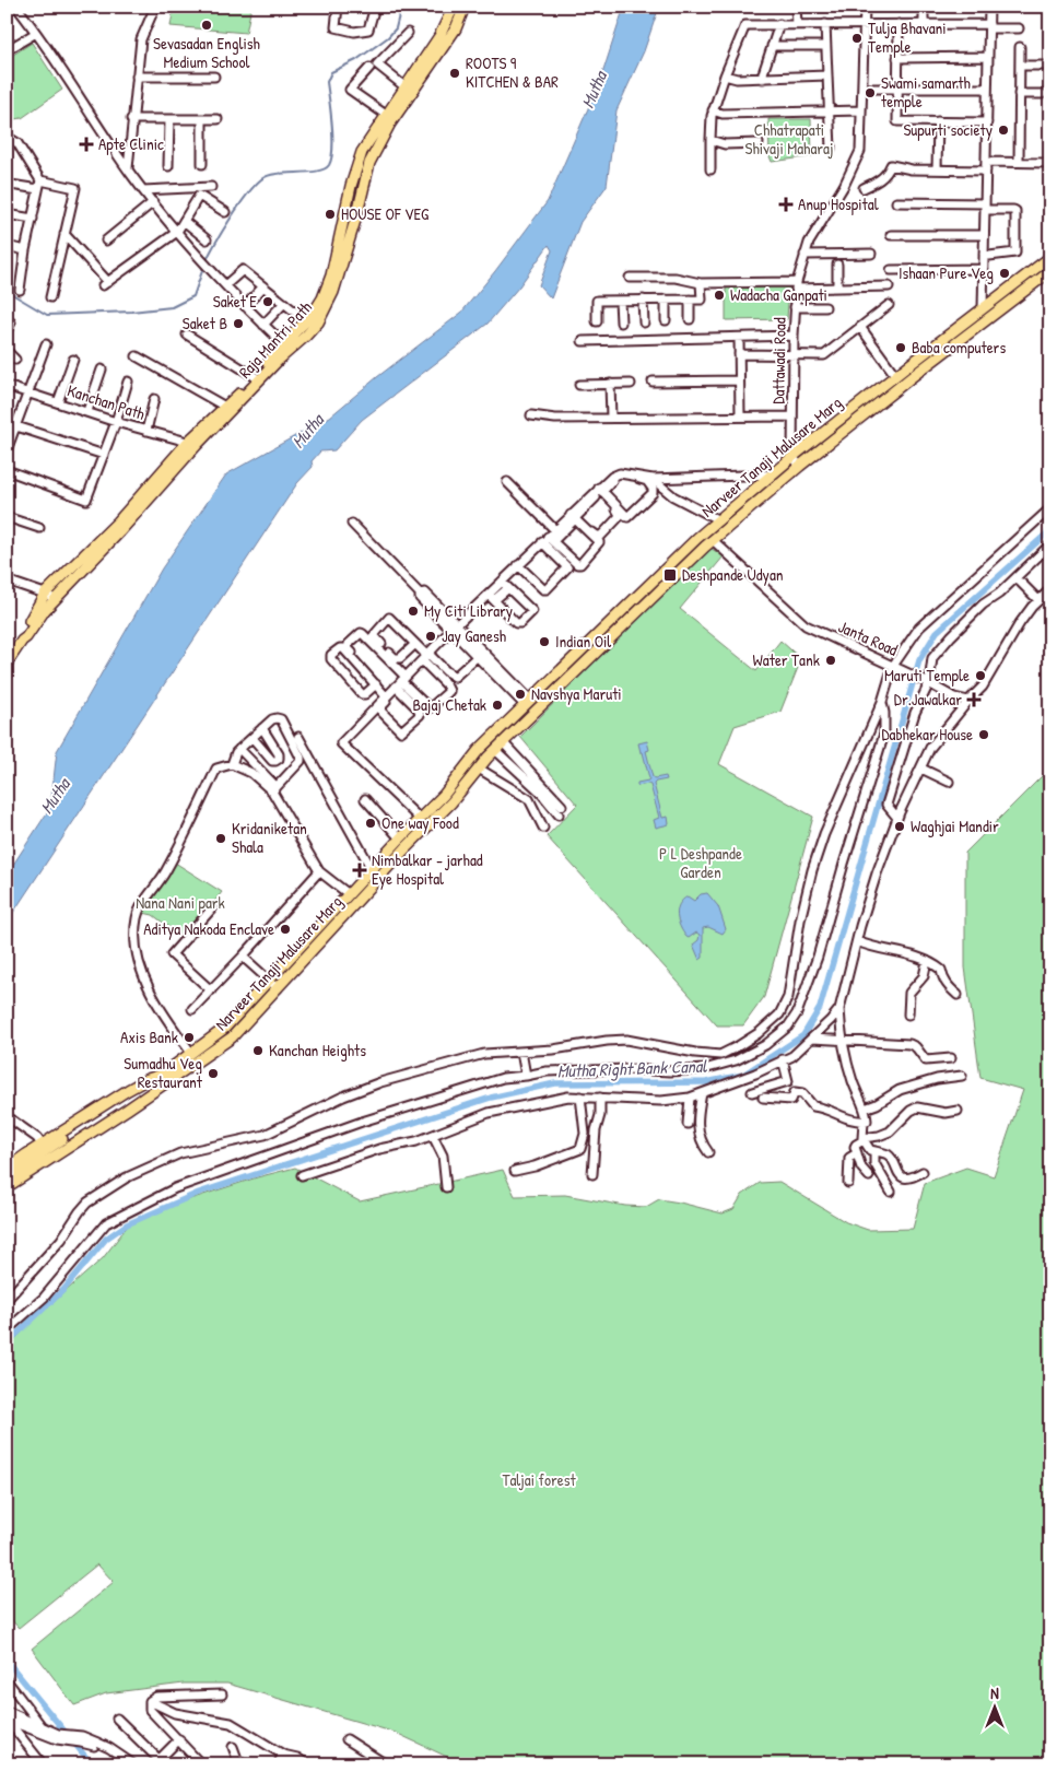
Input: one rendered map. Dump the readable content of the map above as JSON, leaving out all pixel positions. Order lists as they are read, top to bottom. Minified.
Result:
{"streets":{"main road":["Raja Mantri Path","Narveer Tanaji Malusare Marg"],"street":["Dattawadi Road","Kanchan Path","Janta Road"]},"crossings":[["Raja Mantri Path","Kanchan Path"],["Dattawadi Road","Narveer Tanaji Malusare Marg"],["Narveer Tanaji Malusare Marg","Janta Road"]],"water":["Mutha","Mutha Right Bank Canal"],"parks":["Chhatrapati Shivaji Maharaj","P L Deshpande Garden","Nana Nani park","Taljai forest"],"places":{"other":["Sevasadan English Medium School","Tulja Bhavani Temple","ROOTS 9 KITCHEN & BAR","Swami samarth temple","Supurti society","HOUSE OF VEG","Ishaan Pure Veg","Wadacha Ganpati","Saket E","Saket B","Baba computers","My Citi Library","Jay Ganesh","Indian Oil","Water Tank","Maruti Temple","Navshya Maruti","Bajaj Chetak","Dabhekar House","One way Food","Waghjai Mandir","Kridaniketan Shala","Aditya Nakoda Enclave","Axis Bank","Kanchan Heights","Sumadhu Veg Restaurant"],"health":["Apte Clinic","Anup Hospital","Dr.Jawalkar","Nimbalkar - jarhad Eye Hospital"],"transit":["Deshpande Udyan"]},"north":"top"}
